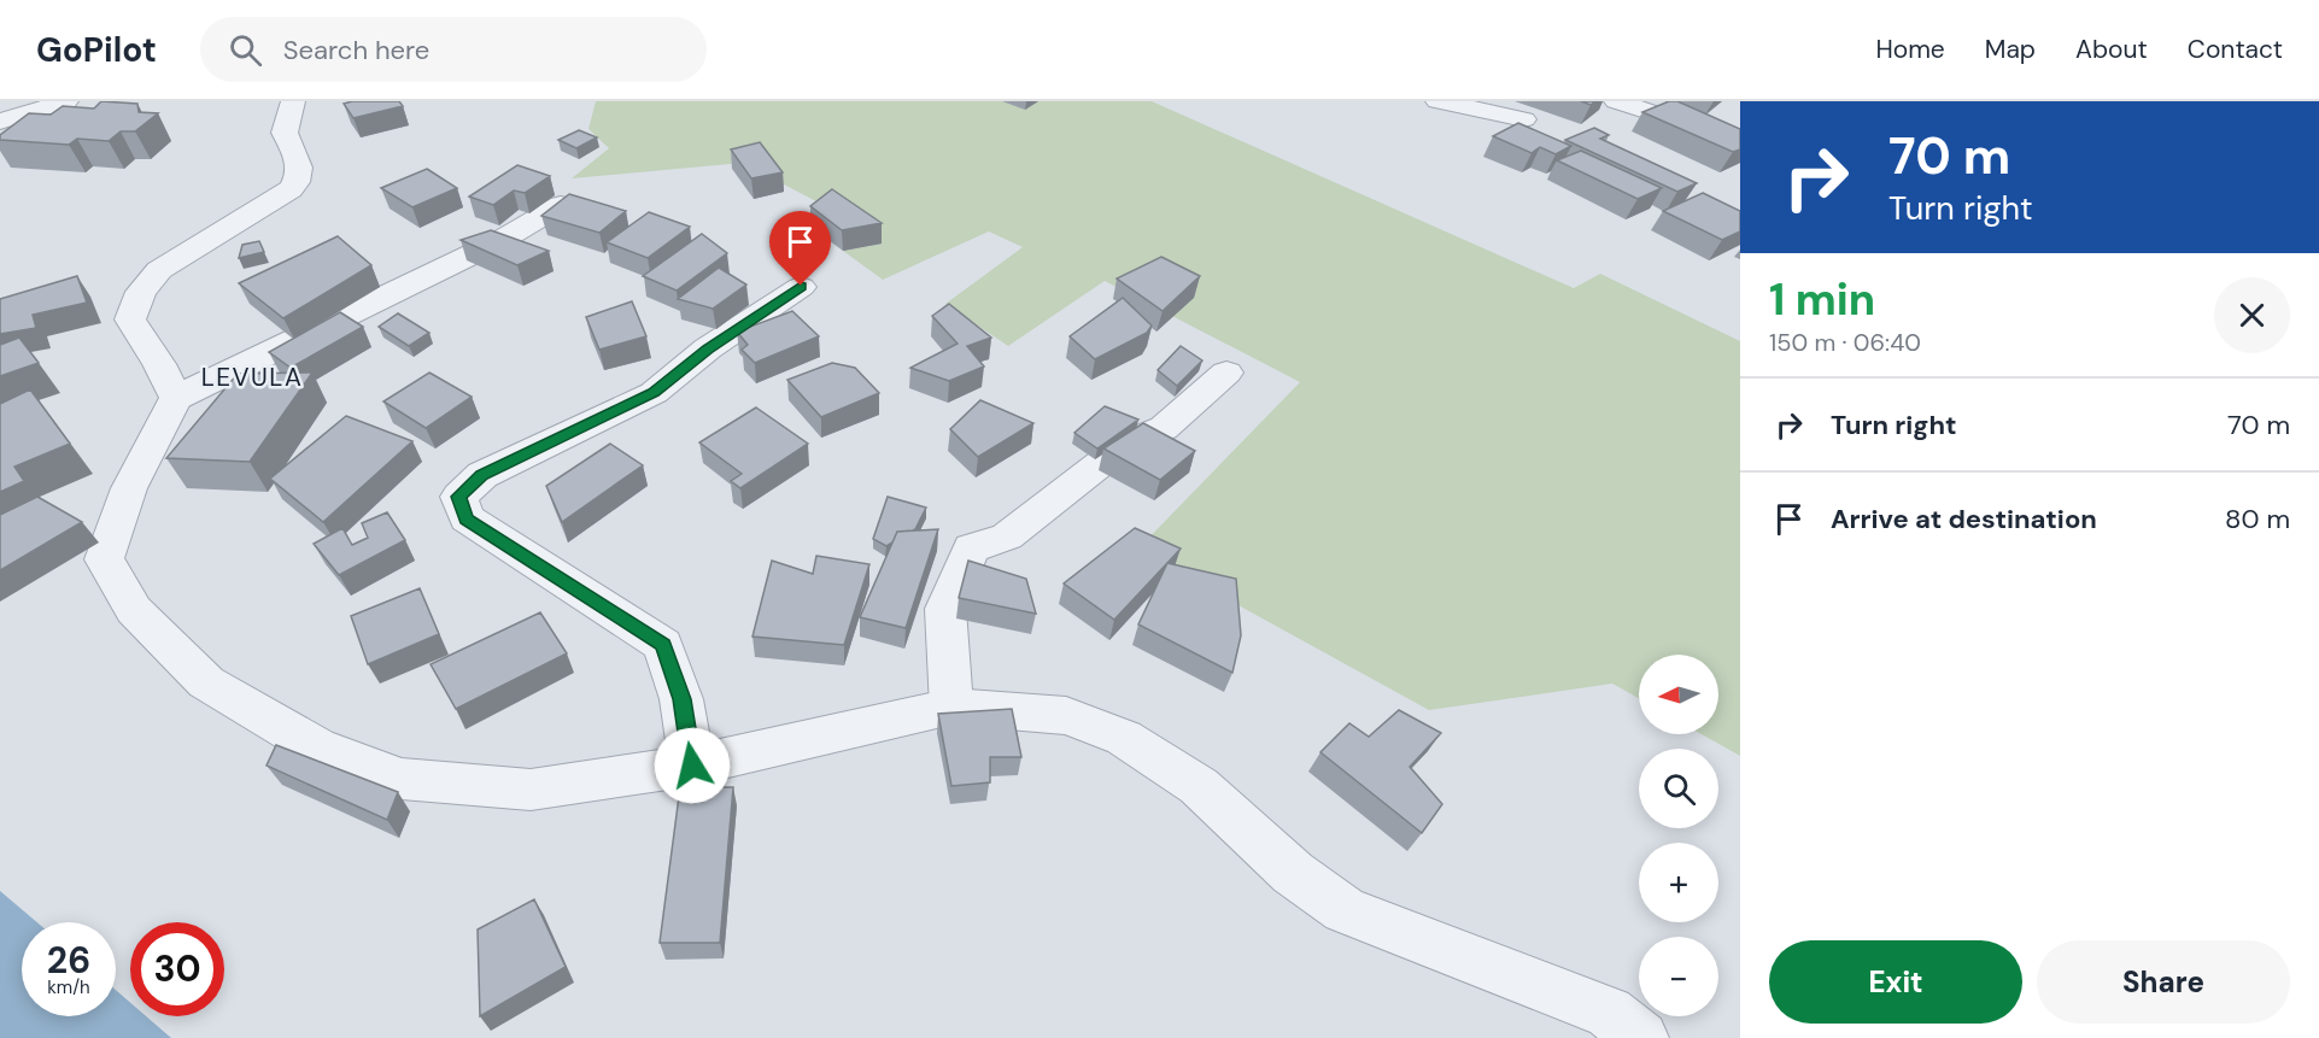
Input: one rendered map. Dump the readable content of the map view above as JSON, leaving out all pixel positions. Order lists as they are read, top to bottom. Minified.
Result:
{"districts":["LEVULA"],"north":"left","page":{"header":"GoPilot","search":"Search here","nav":["Home","Map","About","Contact"],"turn":["70 m","Turn right"],"heading":["1 min","150 m · 06:40"],"list":[{"name":"Turn right","value":"70 m"},{"name":"Arrive at destination","value":"80 m"}],"map_buttons":["+","−"],"speed":"26 km/h","limit":"30","buttons":["Exit","Share"]}}
